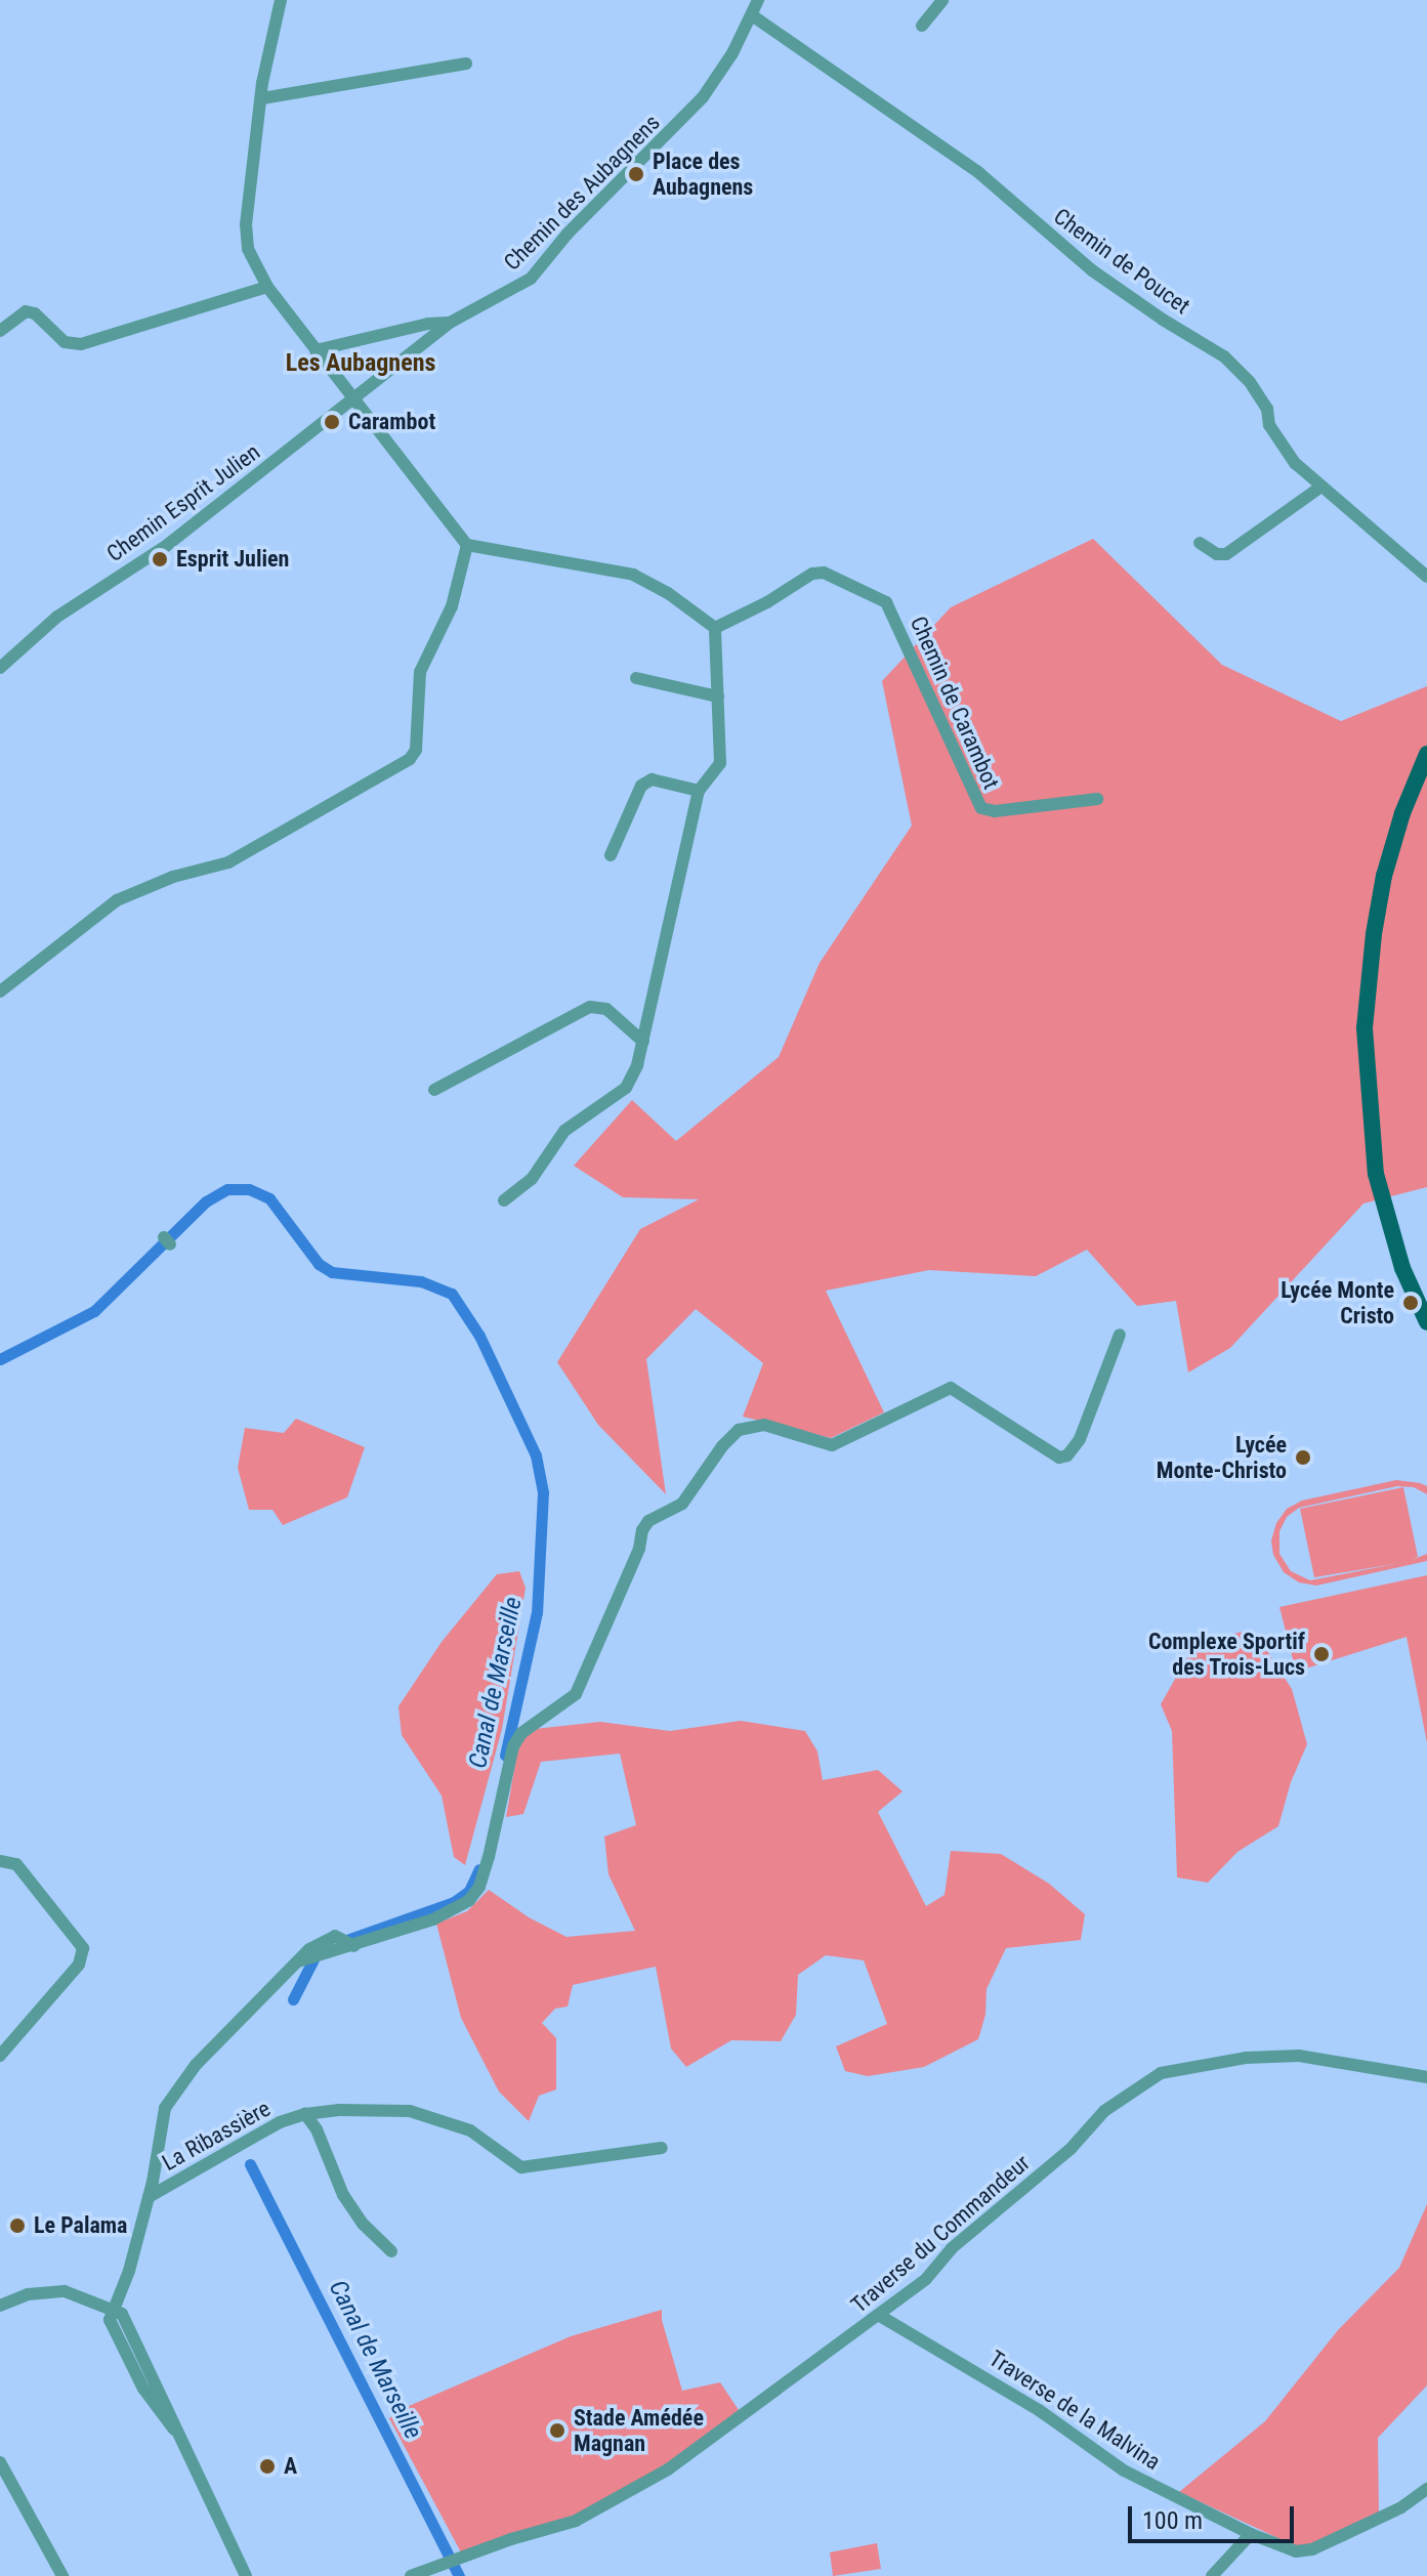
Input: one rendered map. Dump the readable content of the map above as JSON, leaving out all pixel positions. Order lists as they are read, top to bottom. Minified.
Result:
{"streets":{"street":["Chemin des Aubagnens","Chemin de Poucet","Chemin Esprit Julien","Chemin de Carambot","La Ribassière","Traverse du Commandeur","Traverse de la Malvina"]},"crossings":[["Chemin des Aubagnens","Chemin de Poucet"],["Chemin des Aubagnens","Chemin Esprit Julien"],["Traverse du Commandeur","Traverse de la Malvina"]],"districts":["Les Aubagnens"],"water":["Canal de Marseille"],"places":["Place des Aubagnens","Carambot","Esprit Julien","Lycée Monte Cristo","Lycée Monte-Christo","Complexe Sportif des Trois-Lucs","Le Palama","Stade Amédée Magnan","A"],"scale_bar":"100 m"}
